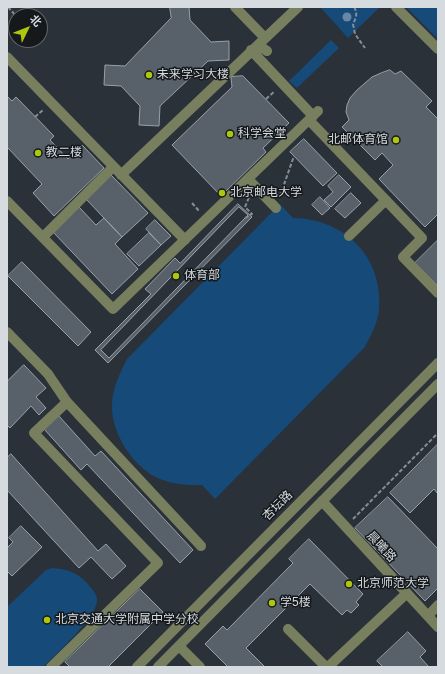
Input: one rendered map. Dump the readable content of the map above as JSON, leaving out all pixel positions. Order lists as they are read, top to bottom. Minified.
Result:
{"streets":{"street":["杏坛路","晨曦路"]},"places":["未来学习大楼","科学会堂","北邮体育馆","教二楼","北京邮电大学","体育部","北京师范大学","学5楼","北京交通大学附属中学分校"],"north":"top right"}
